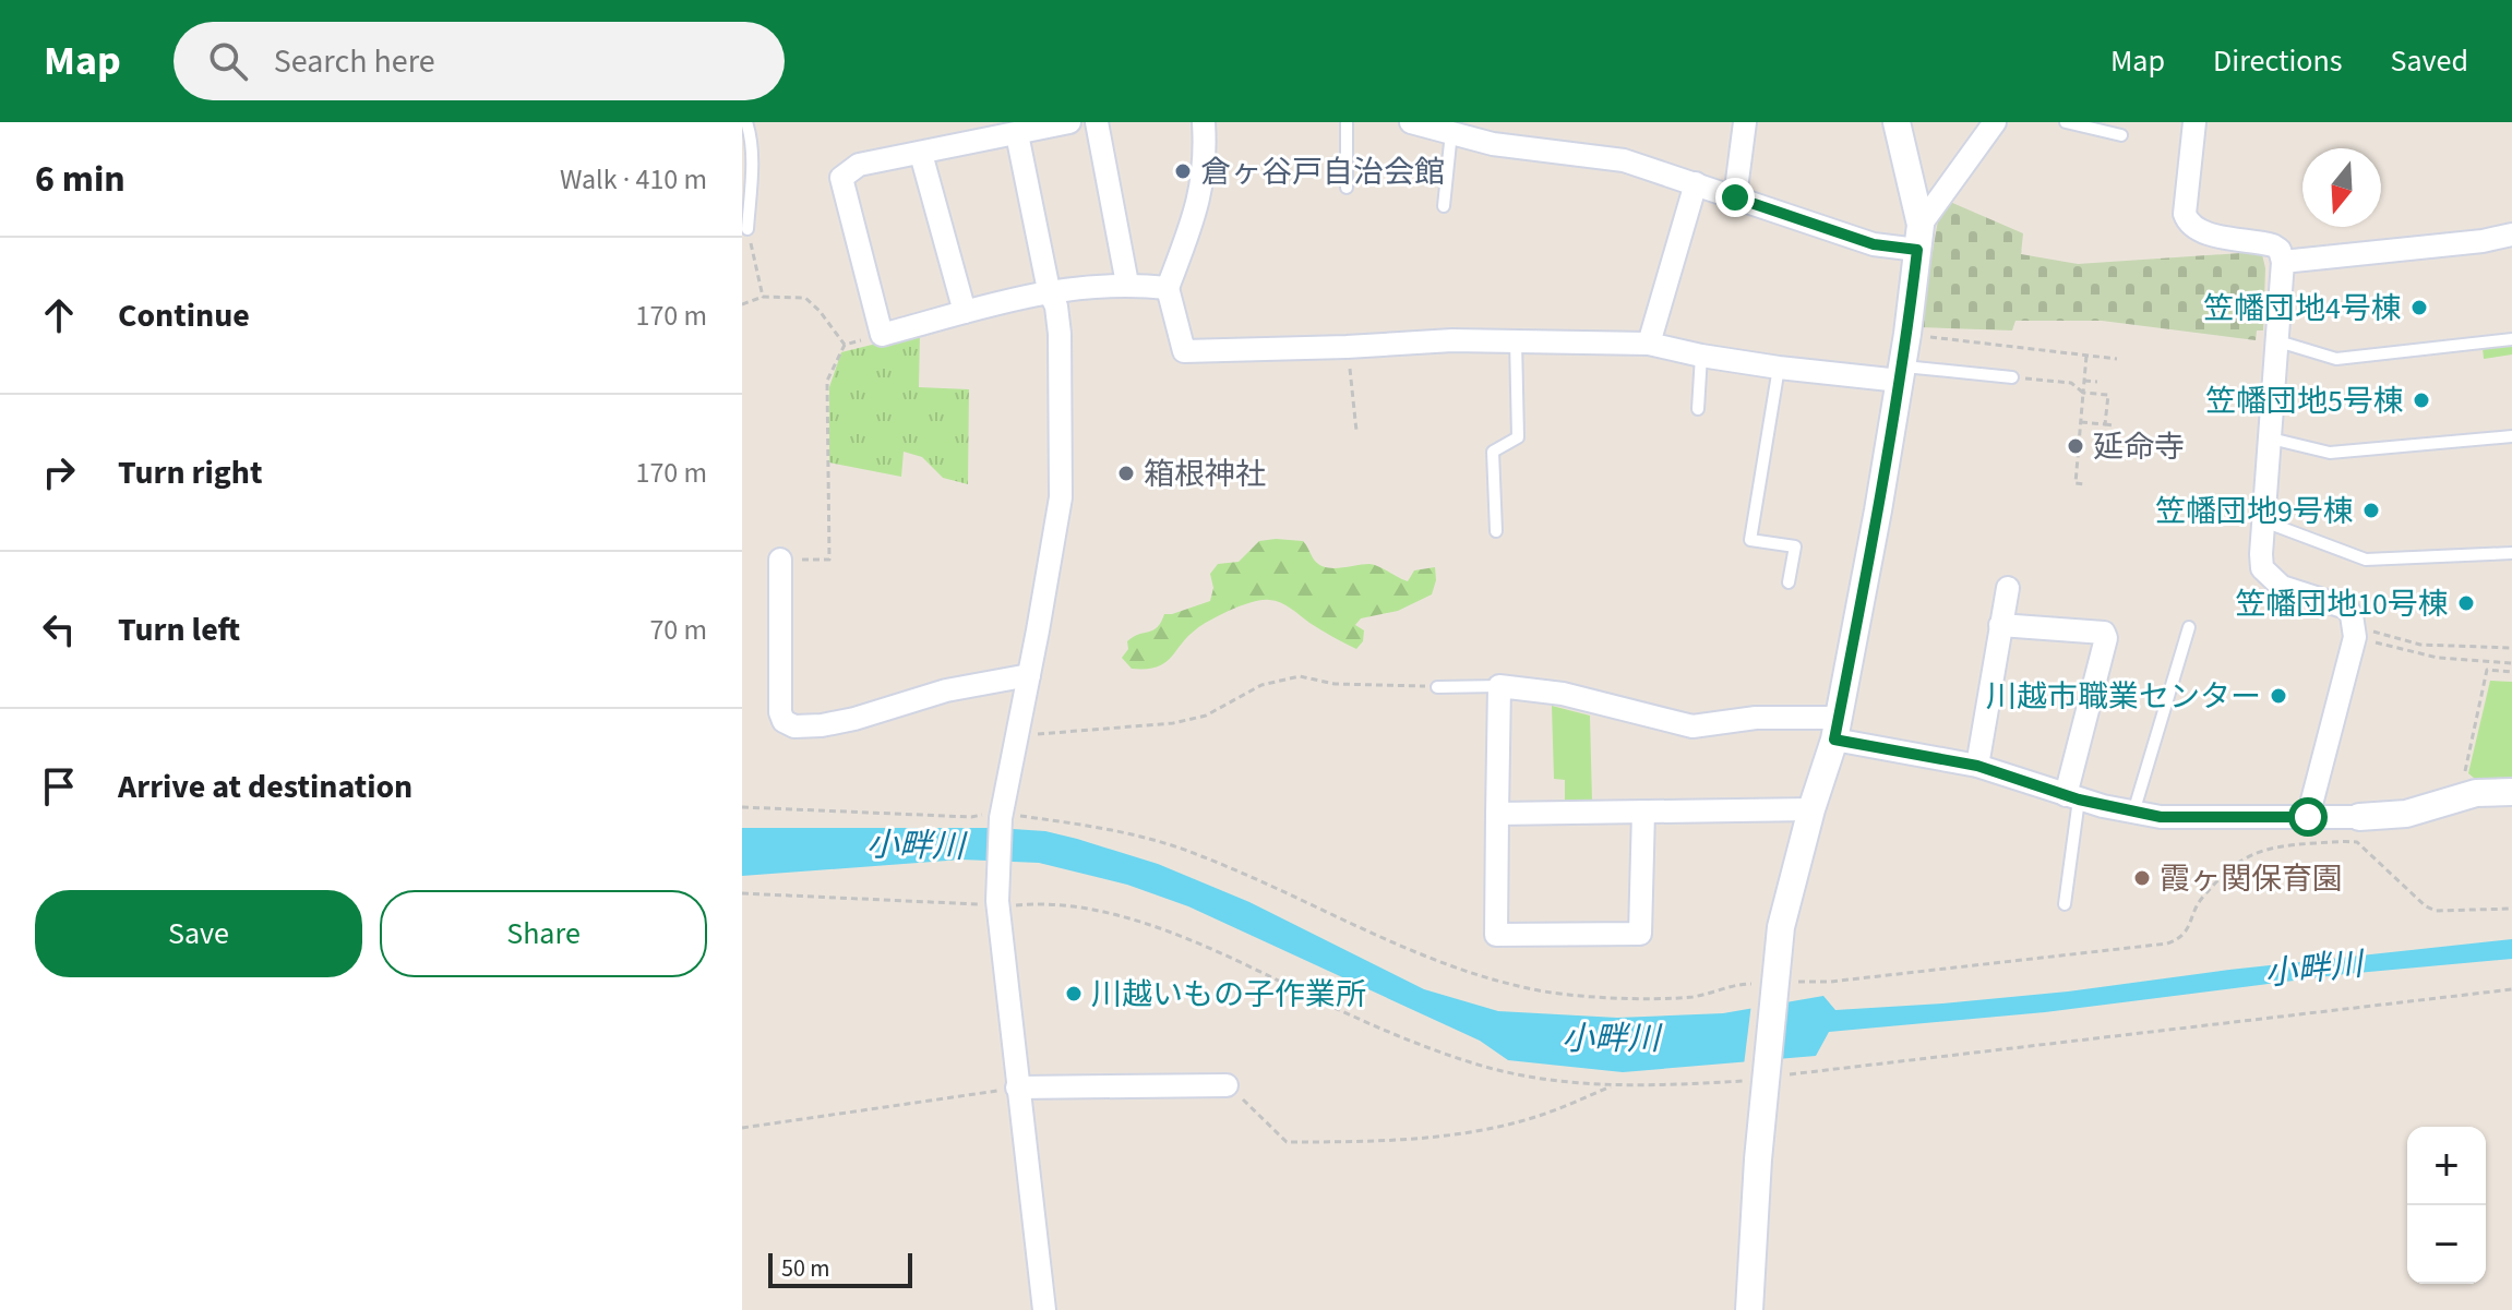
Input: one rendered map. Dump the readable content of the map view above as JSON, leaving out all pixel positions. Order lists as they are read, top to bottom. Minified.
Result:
{"water":["小畔川"],"places":["倉ヶ谷戸自治会館","笠幡団地4号棟","笠幡団地5号棟","延命寺","箱根神社","笠幡団地9号棟","笠幡団地10号棟","川越市職業センター","霞ヶ関保育園","川越いもの子作業所"],"scale_bar":"50 m","north":"bottom","page":{"header":"Map","search":"Search here","nav":["Map","Directions","Saved"],"heading":["6 min","Walk · 410 m"],"list":[["Continue","170 m"],["Turn right","170 m"],["Turn left","70 m"],"Arrive at destination"],"buttons":["Save","Share"],"map_buttons":["+","−"],"scale":"50 m"}}
